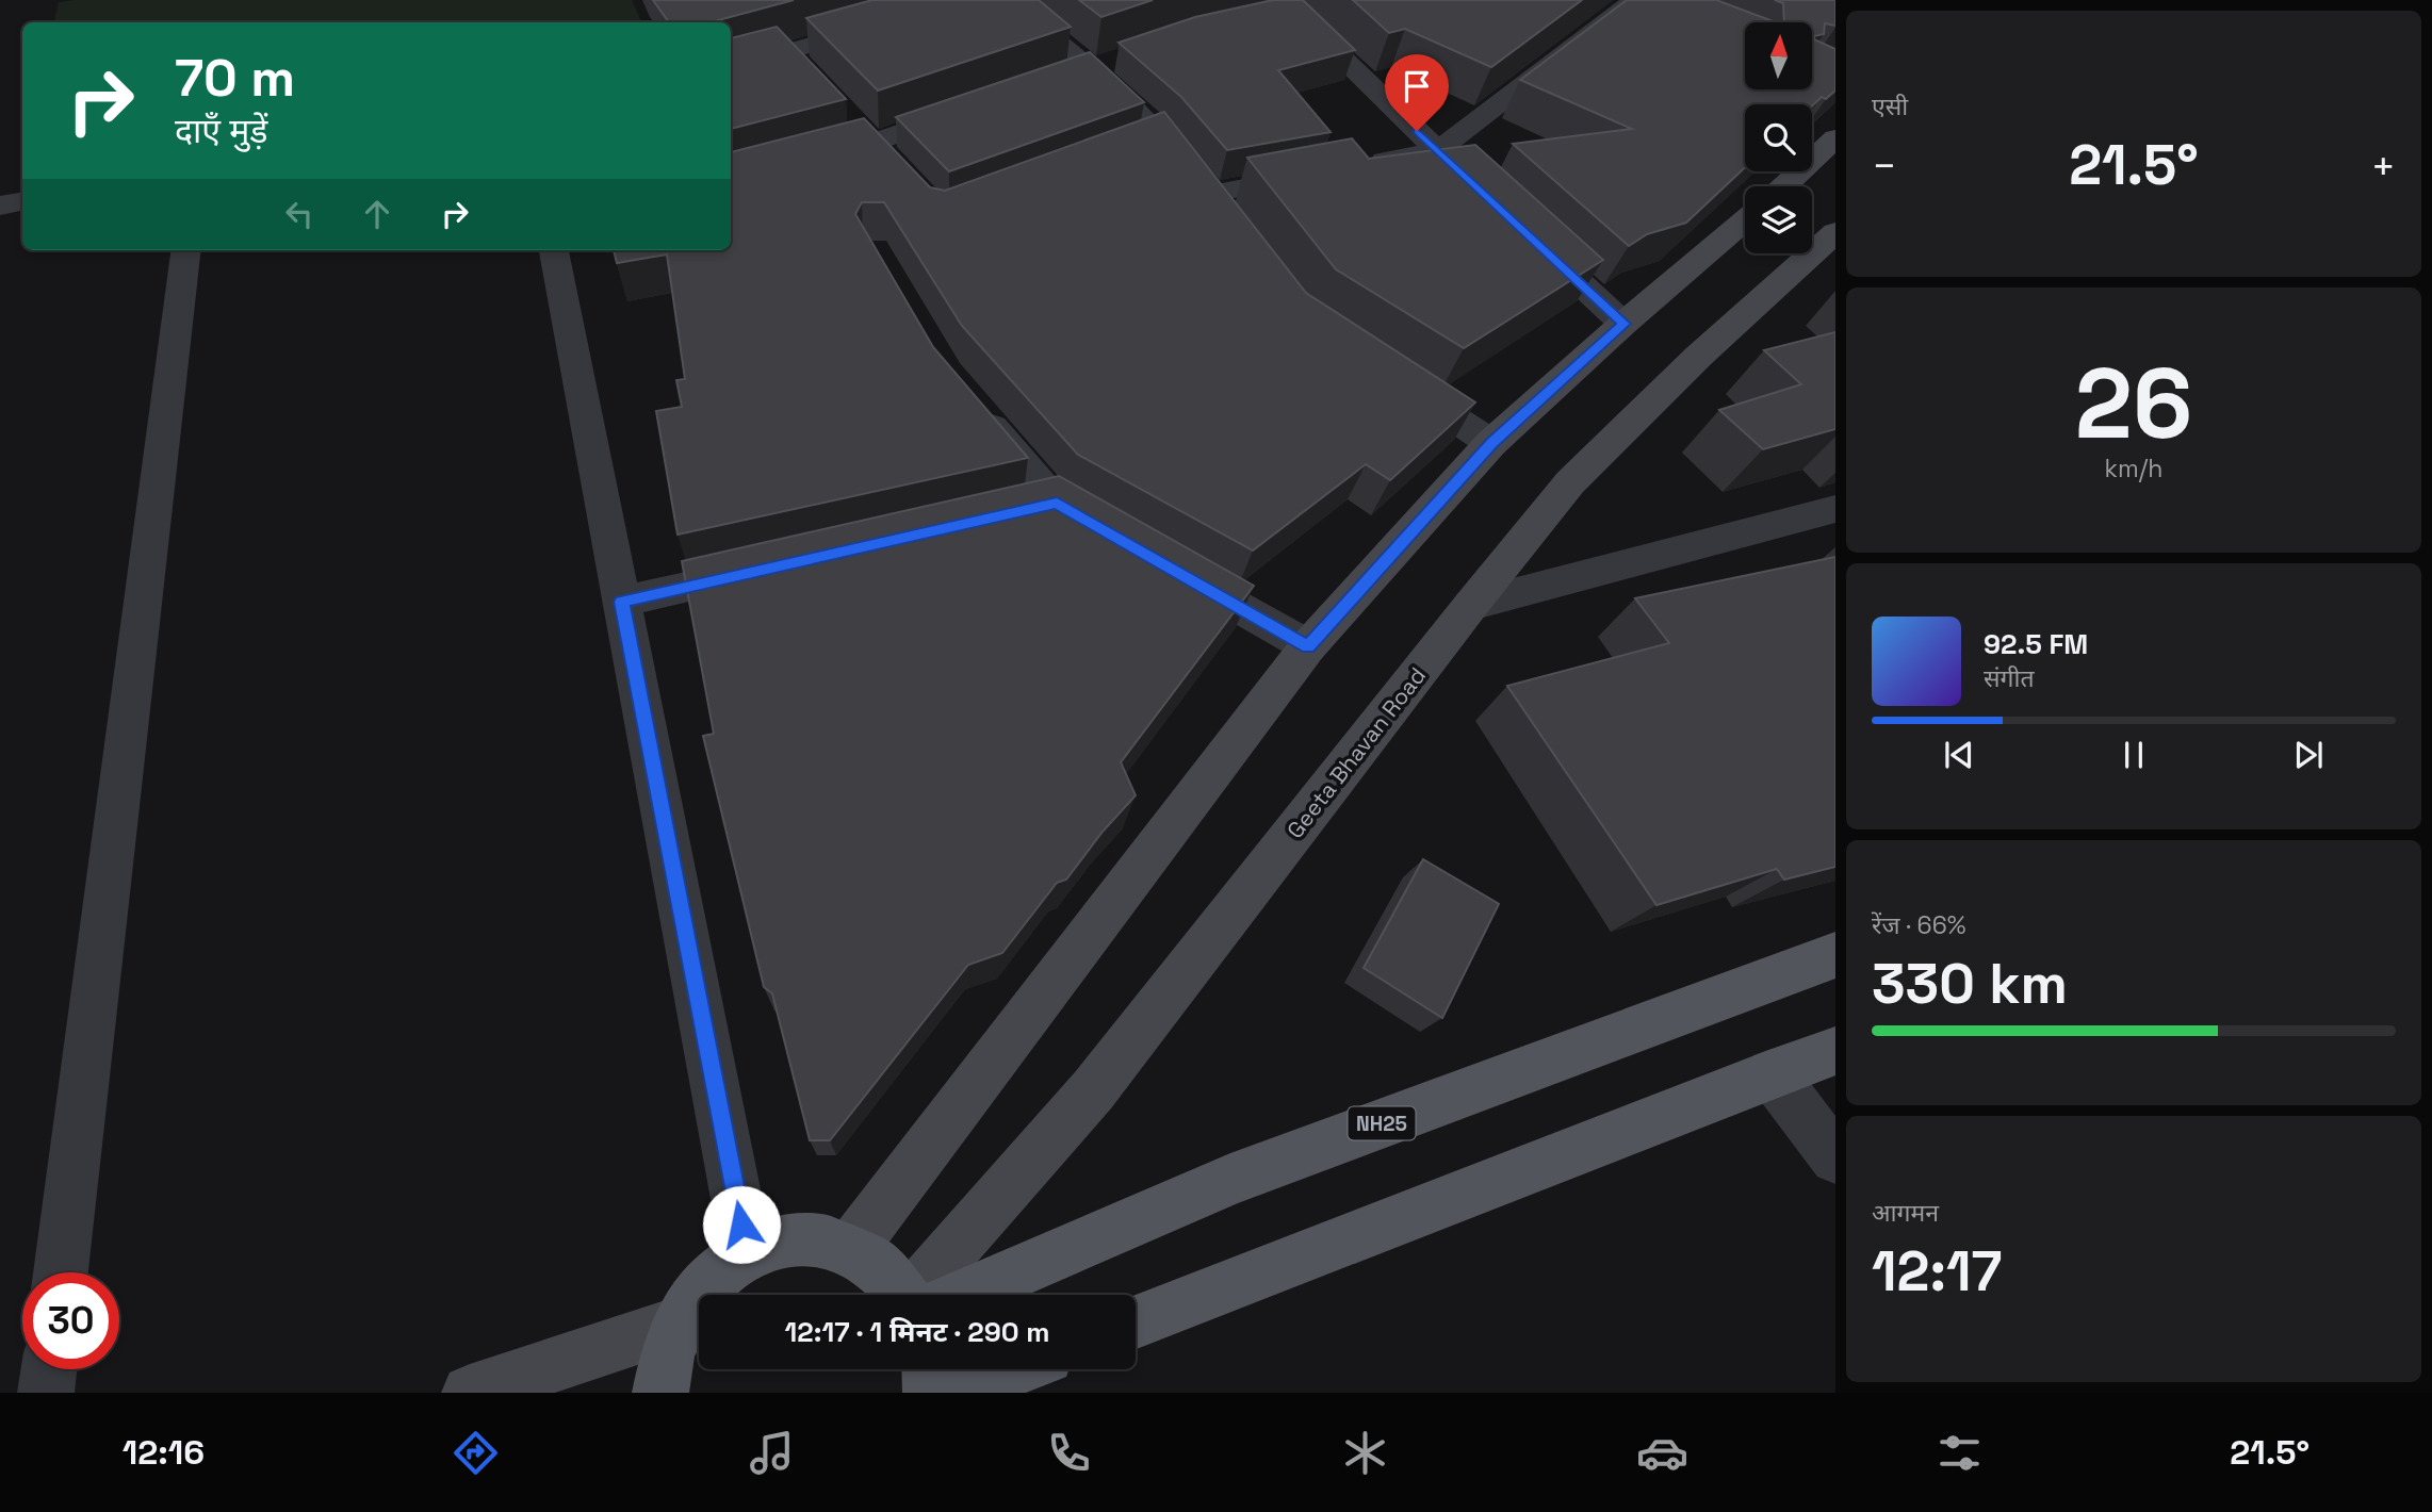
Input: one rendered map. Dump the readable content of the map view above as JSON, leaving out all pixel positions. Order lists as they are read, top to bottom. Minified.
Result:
{"streets":{"main road":["Geeta Bhavan Road","NH25"]},"north":"top","page":{"tile":["एसी",["26","km/h"],["रेंज · 66%","330 km"],["आगमन","12:17"]],"turn":["70 m","दाएँ मुड़ें"],"heat":["−","21.5°","+"],"song":["92.5 FM","संगीत"],"limit":"30","trip":"12:17 · 1 मिनट · 290 m","tabs":["12:16","21.5°"]}}
